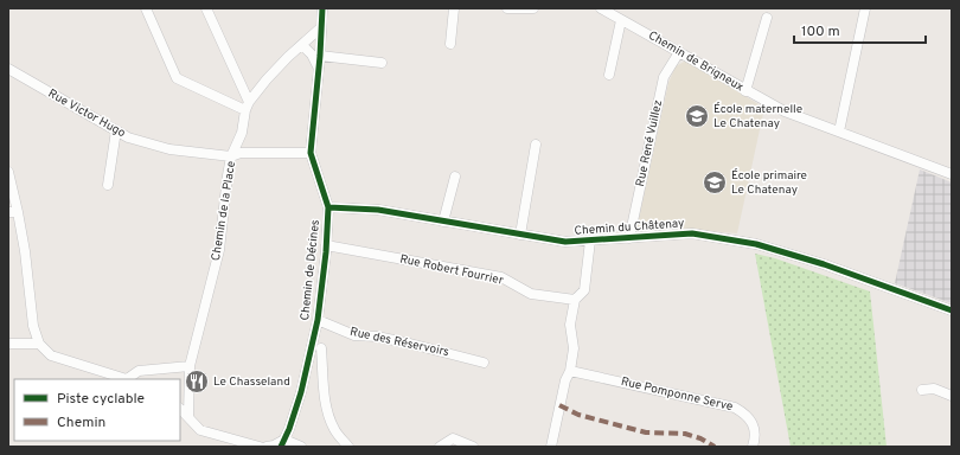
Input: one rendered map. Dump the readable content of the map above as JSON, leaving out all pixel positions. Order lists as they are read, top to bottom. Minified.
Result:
{"streets":{"street":["Chemin de Brigneux","Rue Victor Hugo","Rue René Vuillez","Chemin de la Place","Chemin du Châtenay","Chemin de Décines","Rue Robert Fourrier","Rue des Réservoirs","Rue Pomponne Serve"]},"crossings":[["Chemin de Brigneux","Rue René Vuillez"],["Rue Victor Hugo","Chemin de la Place"],["Rue Victor Hugo","Chemin de Décines"],["Rue René Vuillez","Chemin du Châtenay"],["Chemin du Châtenay","Chemin de Décines"],["Chemin de Décines","Rue Robert Fourrier"],["Chemin de Décines","Rue des Réservoirs"]],"places":{"school or university":["École maternelle Le Chatenay","École primaire Le Chatenay"],"restaurant":["Le Chasseland"]},"legend":["Piste cyclable","Chemin"],"scale_bar":"100 m"}
